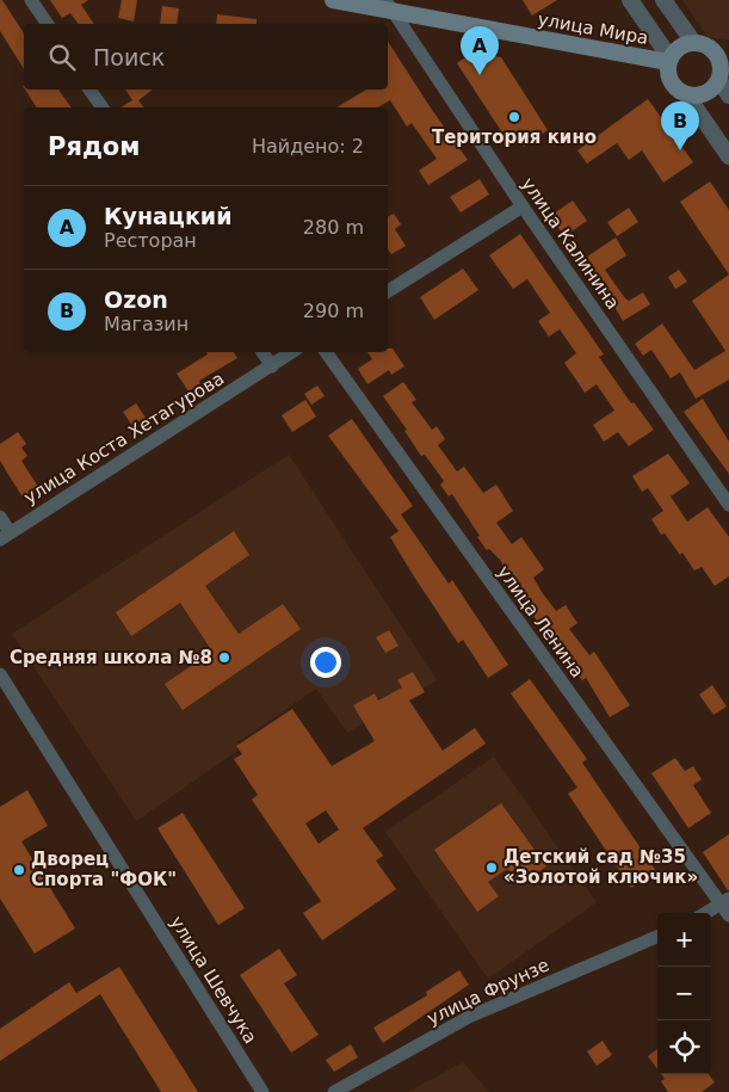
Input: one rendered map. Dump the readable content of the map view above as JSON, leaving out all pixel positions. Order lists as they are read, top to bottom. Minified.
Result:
{"streets":{"main road":["улица Мира"],"street":["улица Калинина","улица Коста Хетагурова","улица Ленина","улица Шевчука","улица Фрунзе"]},"crossings":[["улица Мира","улица Калинина"]],"places":["Територия кино","Средняя школа №8","Детский сад №35 «Золотой ключик»","Дворец Спорта \"ФОК\""],"page":{"search":"Поиск","pins":["A","B"],"heading":["Рядом","Найдено: 2"],"list":[{"mark":"A","name":"Кунацкий","note":"Ресторан","value":"280 m"},{"mark":"B","name":"Ozon","note":"Магазин","value":"290 m"}],"map_buttons":["+","−"]}}
